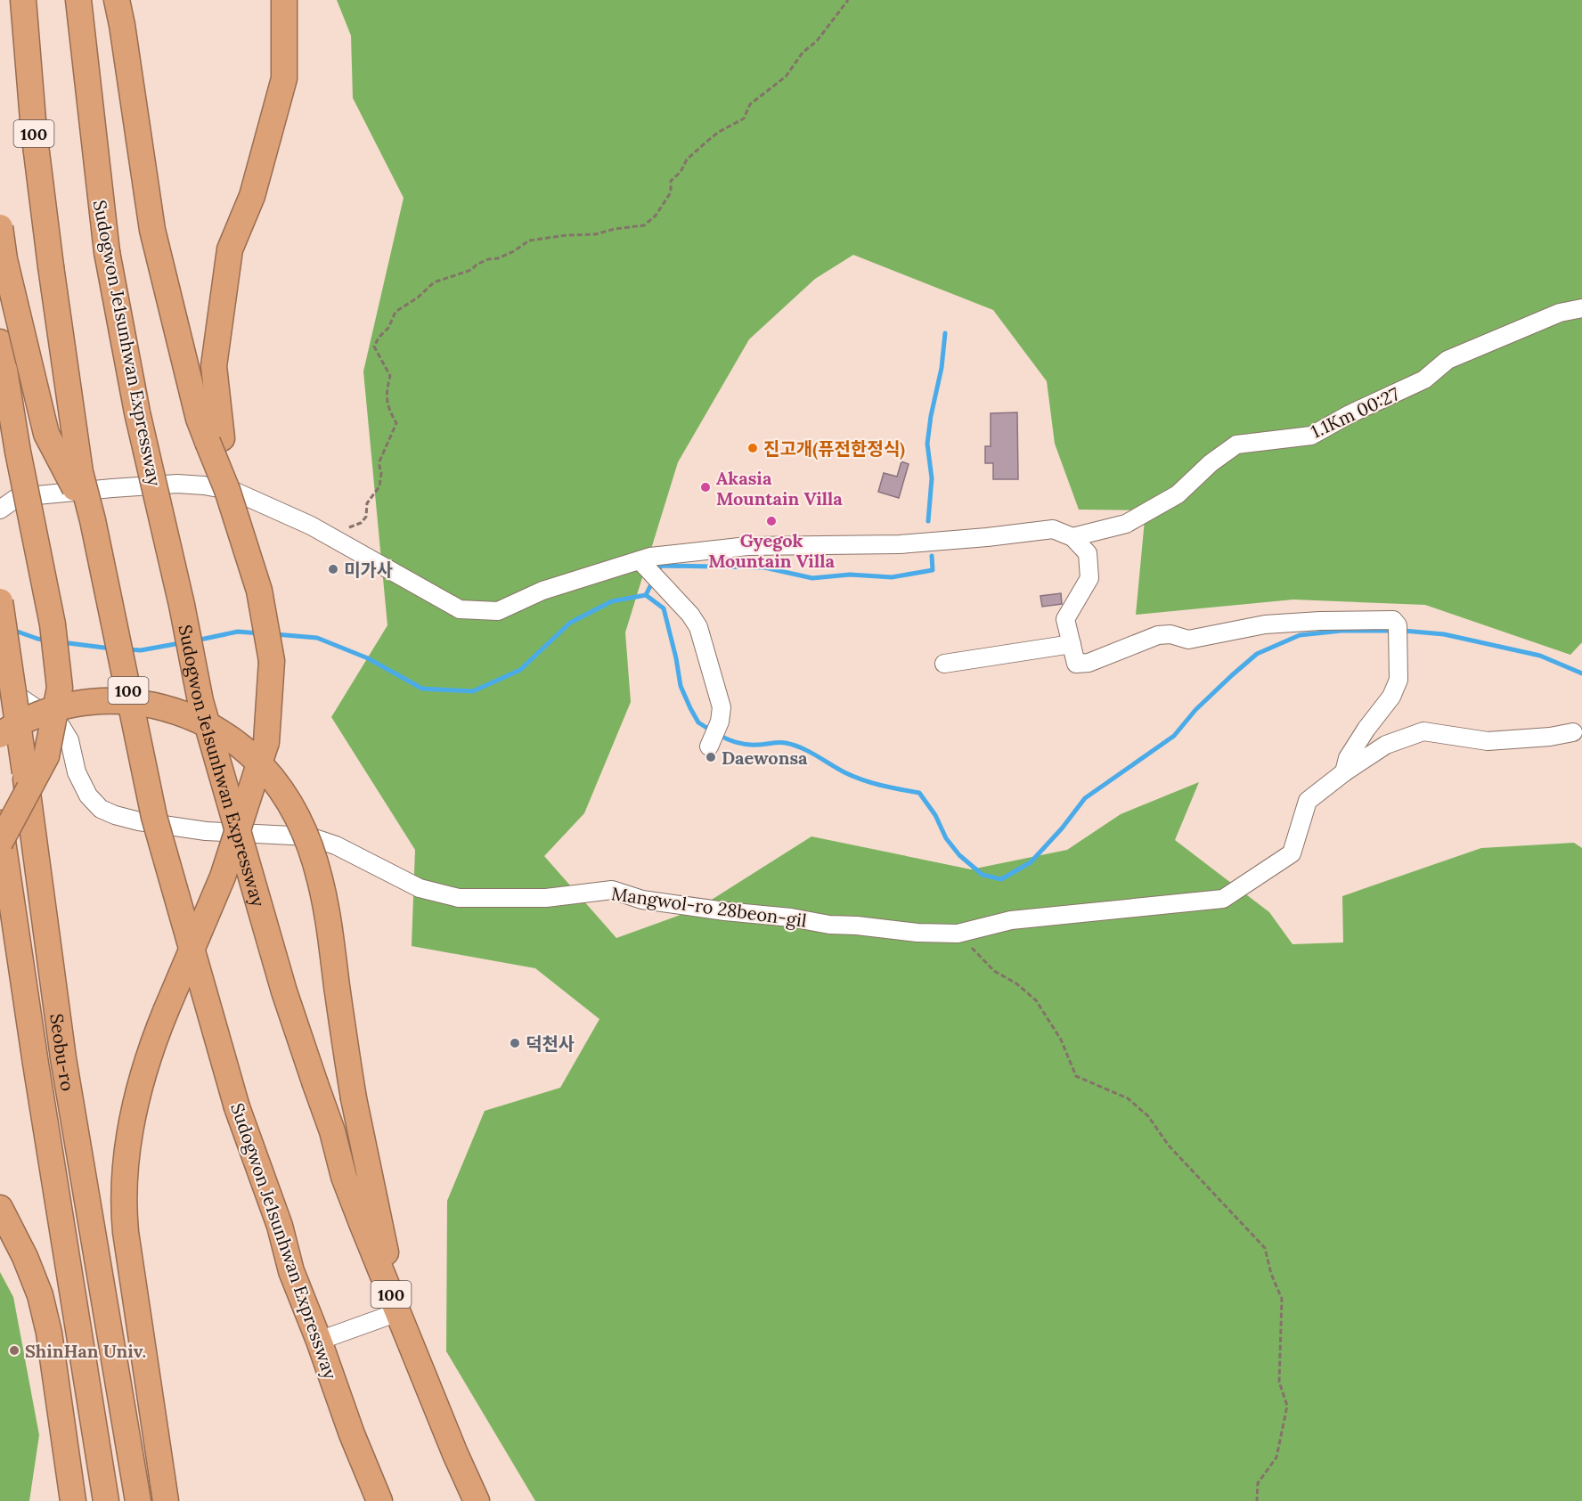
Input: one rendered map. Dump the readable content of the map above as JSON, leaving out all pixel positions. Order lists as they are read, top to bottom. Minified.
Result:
{"streets":{"highway":["100","Sudogwon Je1sunhwan Expressway","Seobu-ro"],"street":["1.1Km 00:27","Mangwol-ro 28beon-gil"]},"places":["진고개(퓨전한정식)","Akasia Mountain Villa","Gyegok Mountain Villa","미가사","Daewonsa","덕천사","ShinHan Univ."]}
